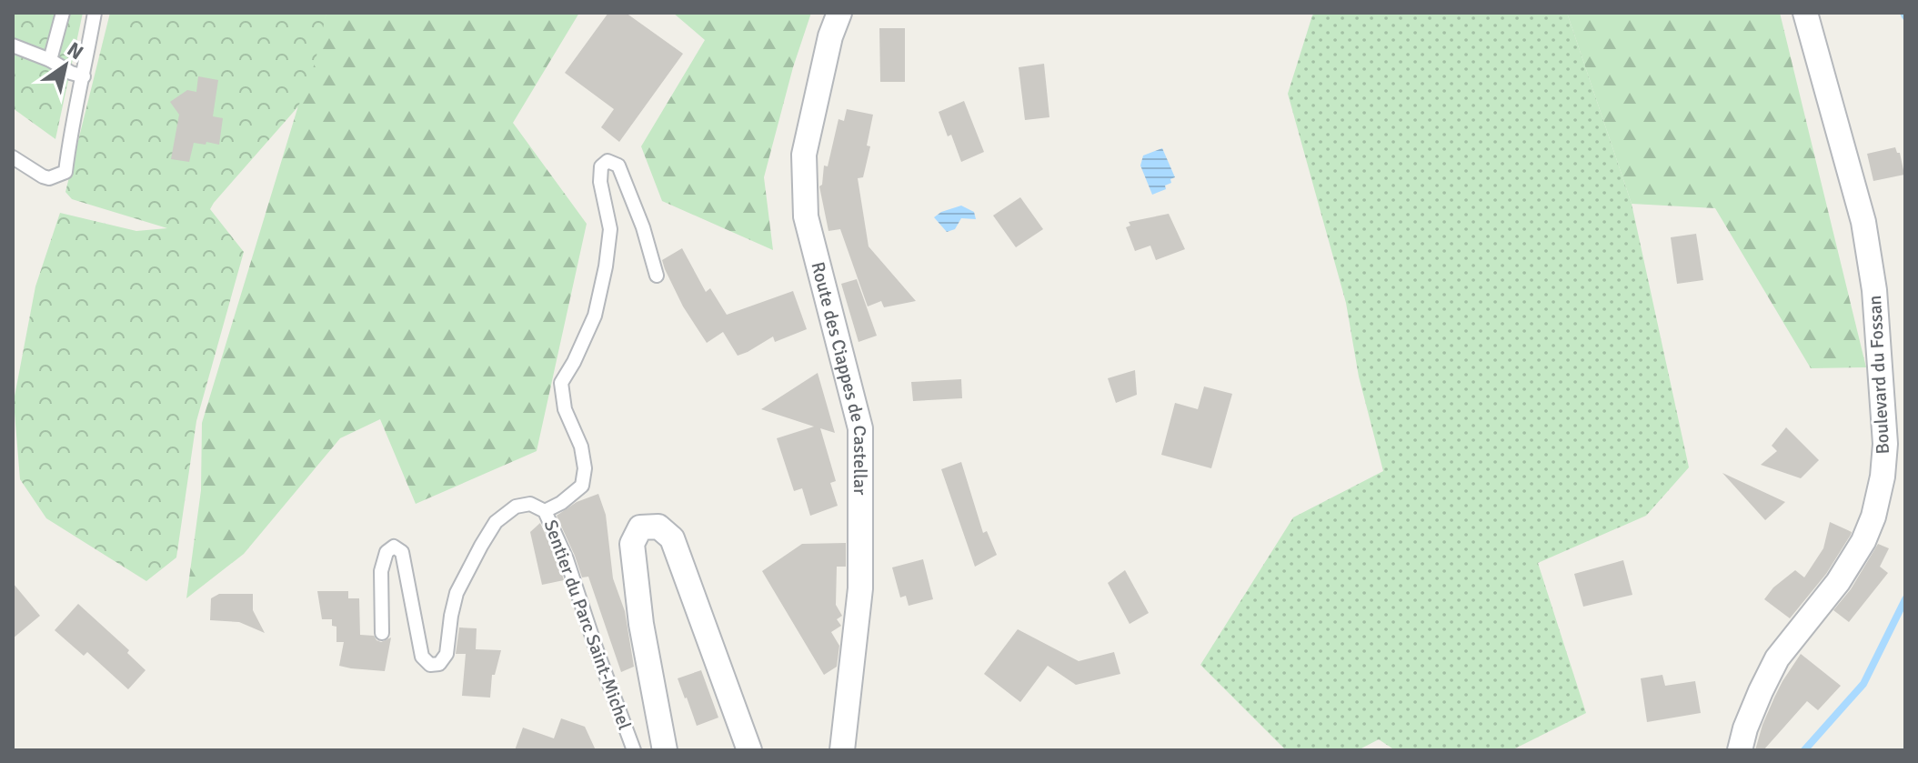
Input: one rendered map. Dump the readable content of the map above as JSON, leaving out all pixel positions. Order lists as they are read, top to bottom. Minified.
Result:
{"streets":{"street":["Boulevard du Fossan","Route des Ciappes de Castellar"],"lane":["Sentier du Parc Saint-Michel"]},"north":"top right"}
